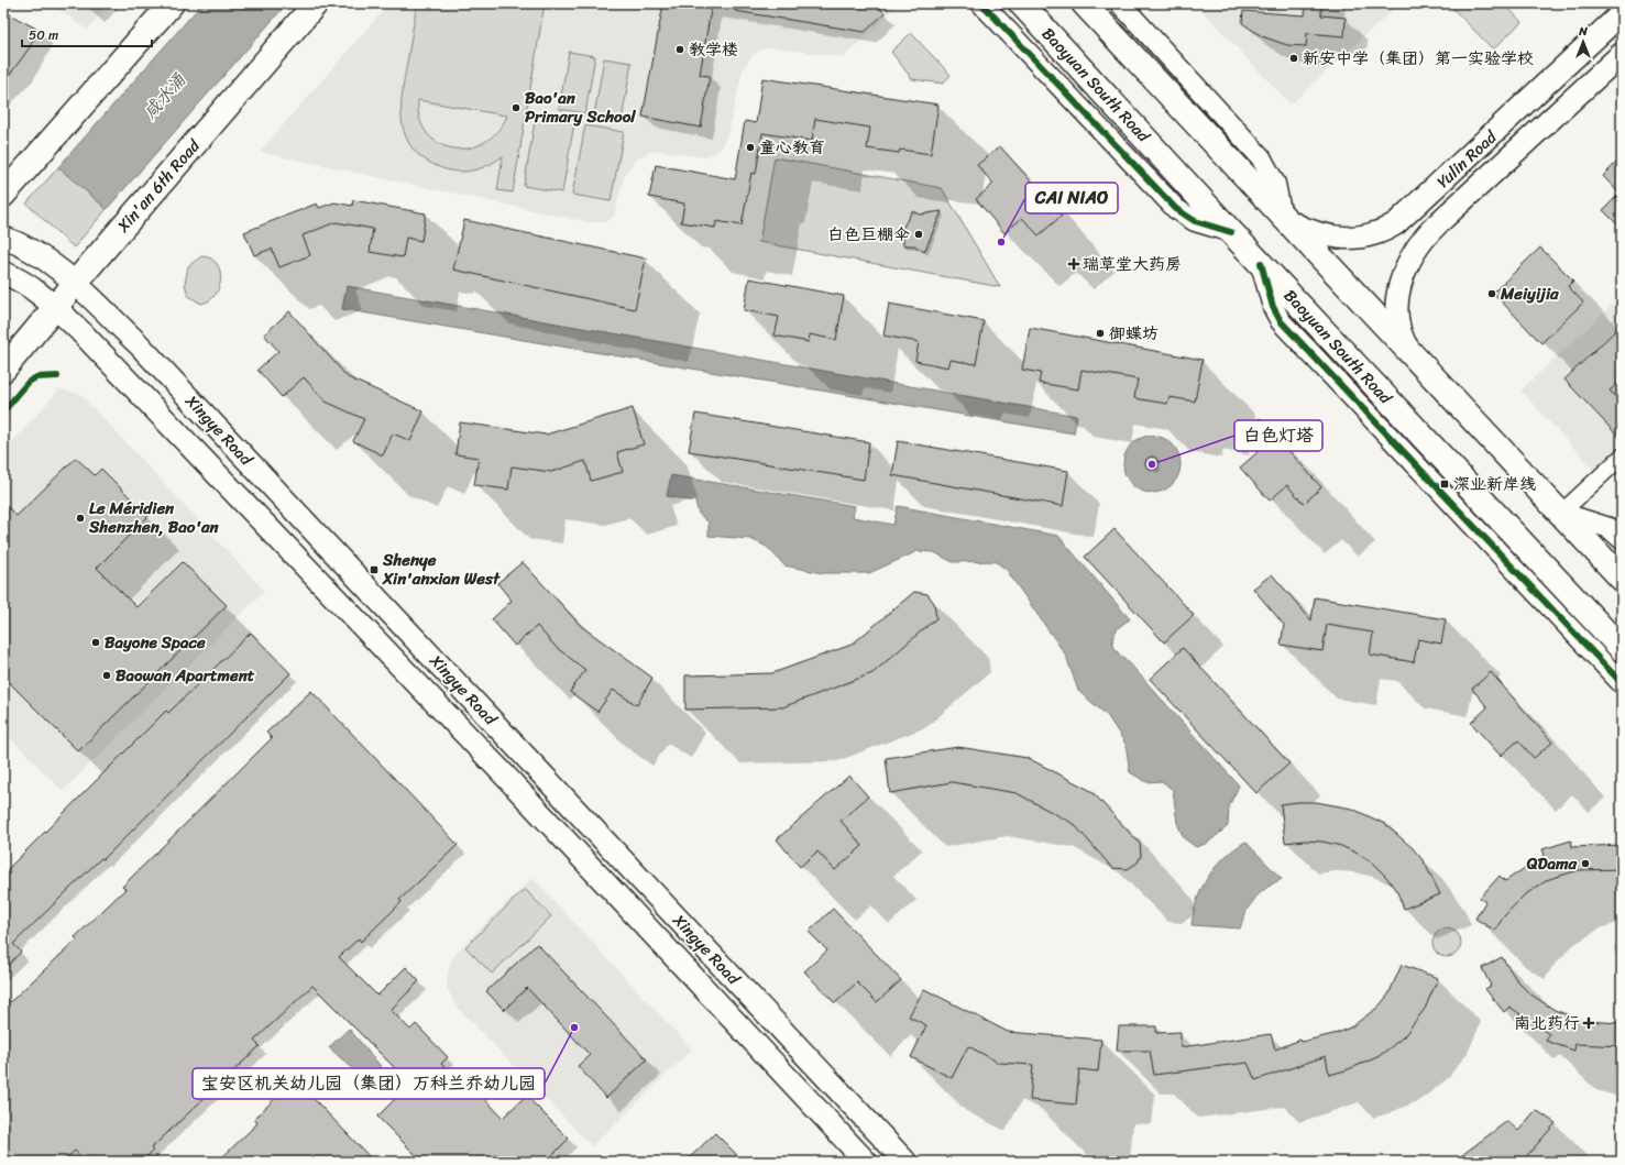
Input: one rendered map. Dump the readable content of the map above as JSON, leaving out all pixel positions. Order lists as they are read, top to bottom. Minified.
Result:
{"streets":{"main road":["Baoyuan South Road","Yulin Road","Xin'an 6th Road","Xingye Road"]},"crossings":[["Xin'an 6th Road","Xingye Road"]],"water":["咸水涌"],"places":{"other":["教学楼","新安中学（集团）第一实验学校","Bao'an Primary School","童心教育","白色巨棚伞","CAI NIAO","Meiyijia","御蝶坊","白色灯塔","Le Méridien Shenzhen, Bao'an","Bayone Space","Baowan Apartment","QDama","宝安区机关幼儿园（集团）万科兰乔幼儿园"],"health":["瑞草堂大药房","南北药行"],"transit":["深业新岸线","Shenye Xin'anxian West"]},"scale_bar":"50 m","north":"top"}
